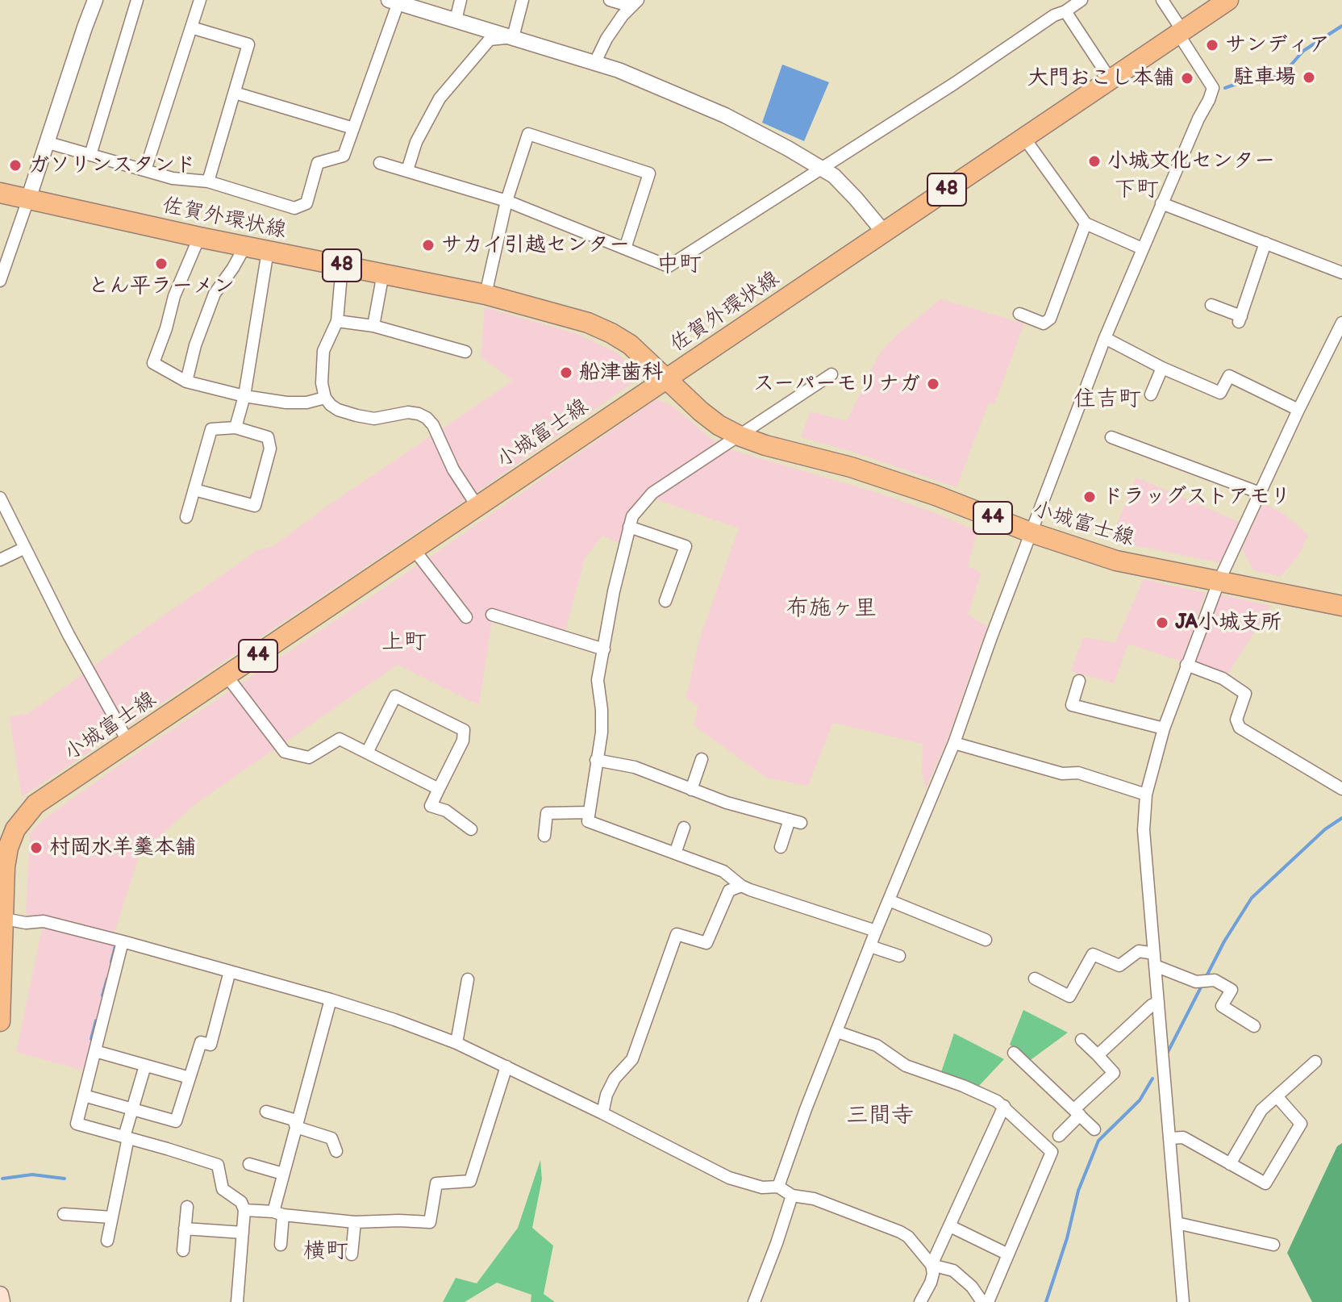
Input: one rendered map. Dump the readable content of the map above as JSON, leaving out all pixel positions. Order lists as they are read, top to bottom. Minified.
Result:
{"streets":{"main road":["48","佐賀外環状線","小城富士線","44"]},"crossings":[["佐賀外環状線","小城富士線"]],"districts":["下町","中町","住吉町","布施ヶ里","上町","三間寺","横町"],"places":["サンディア","駐車場","大門おこし本舗","小城文化センター","ガソリンスタンド","サカイ引越センター","とん平ラーメン","船津歯科","スーパーモリナガ","ドラッグストアモリ","JA小城支所","村岡水羊羹本舗"]}
